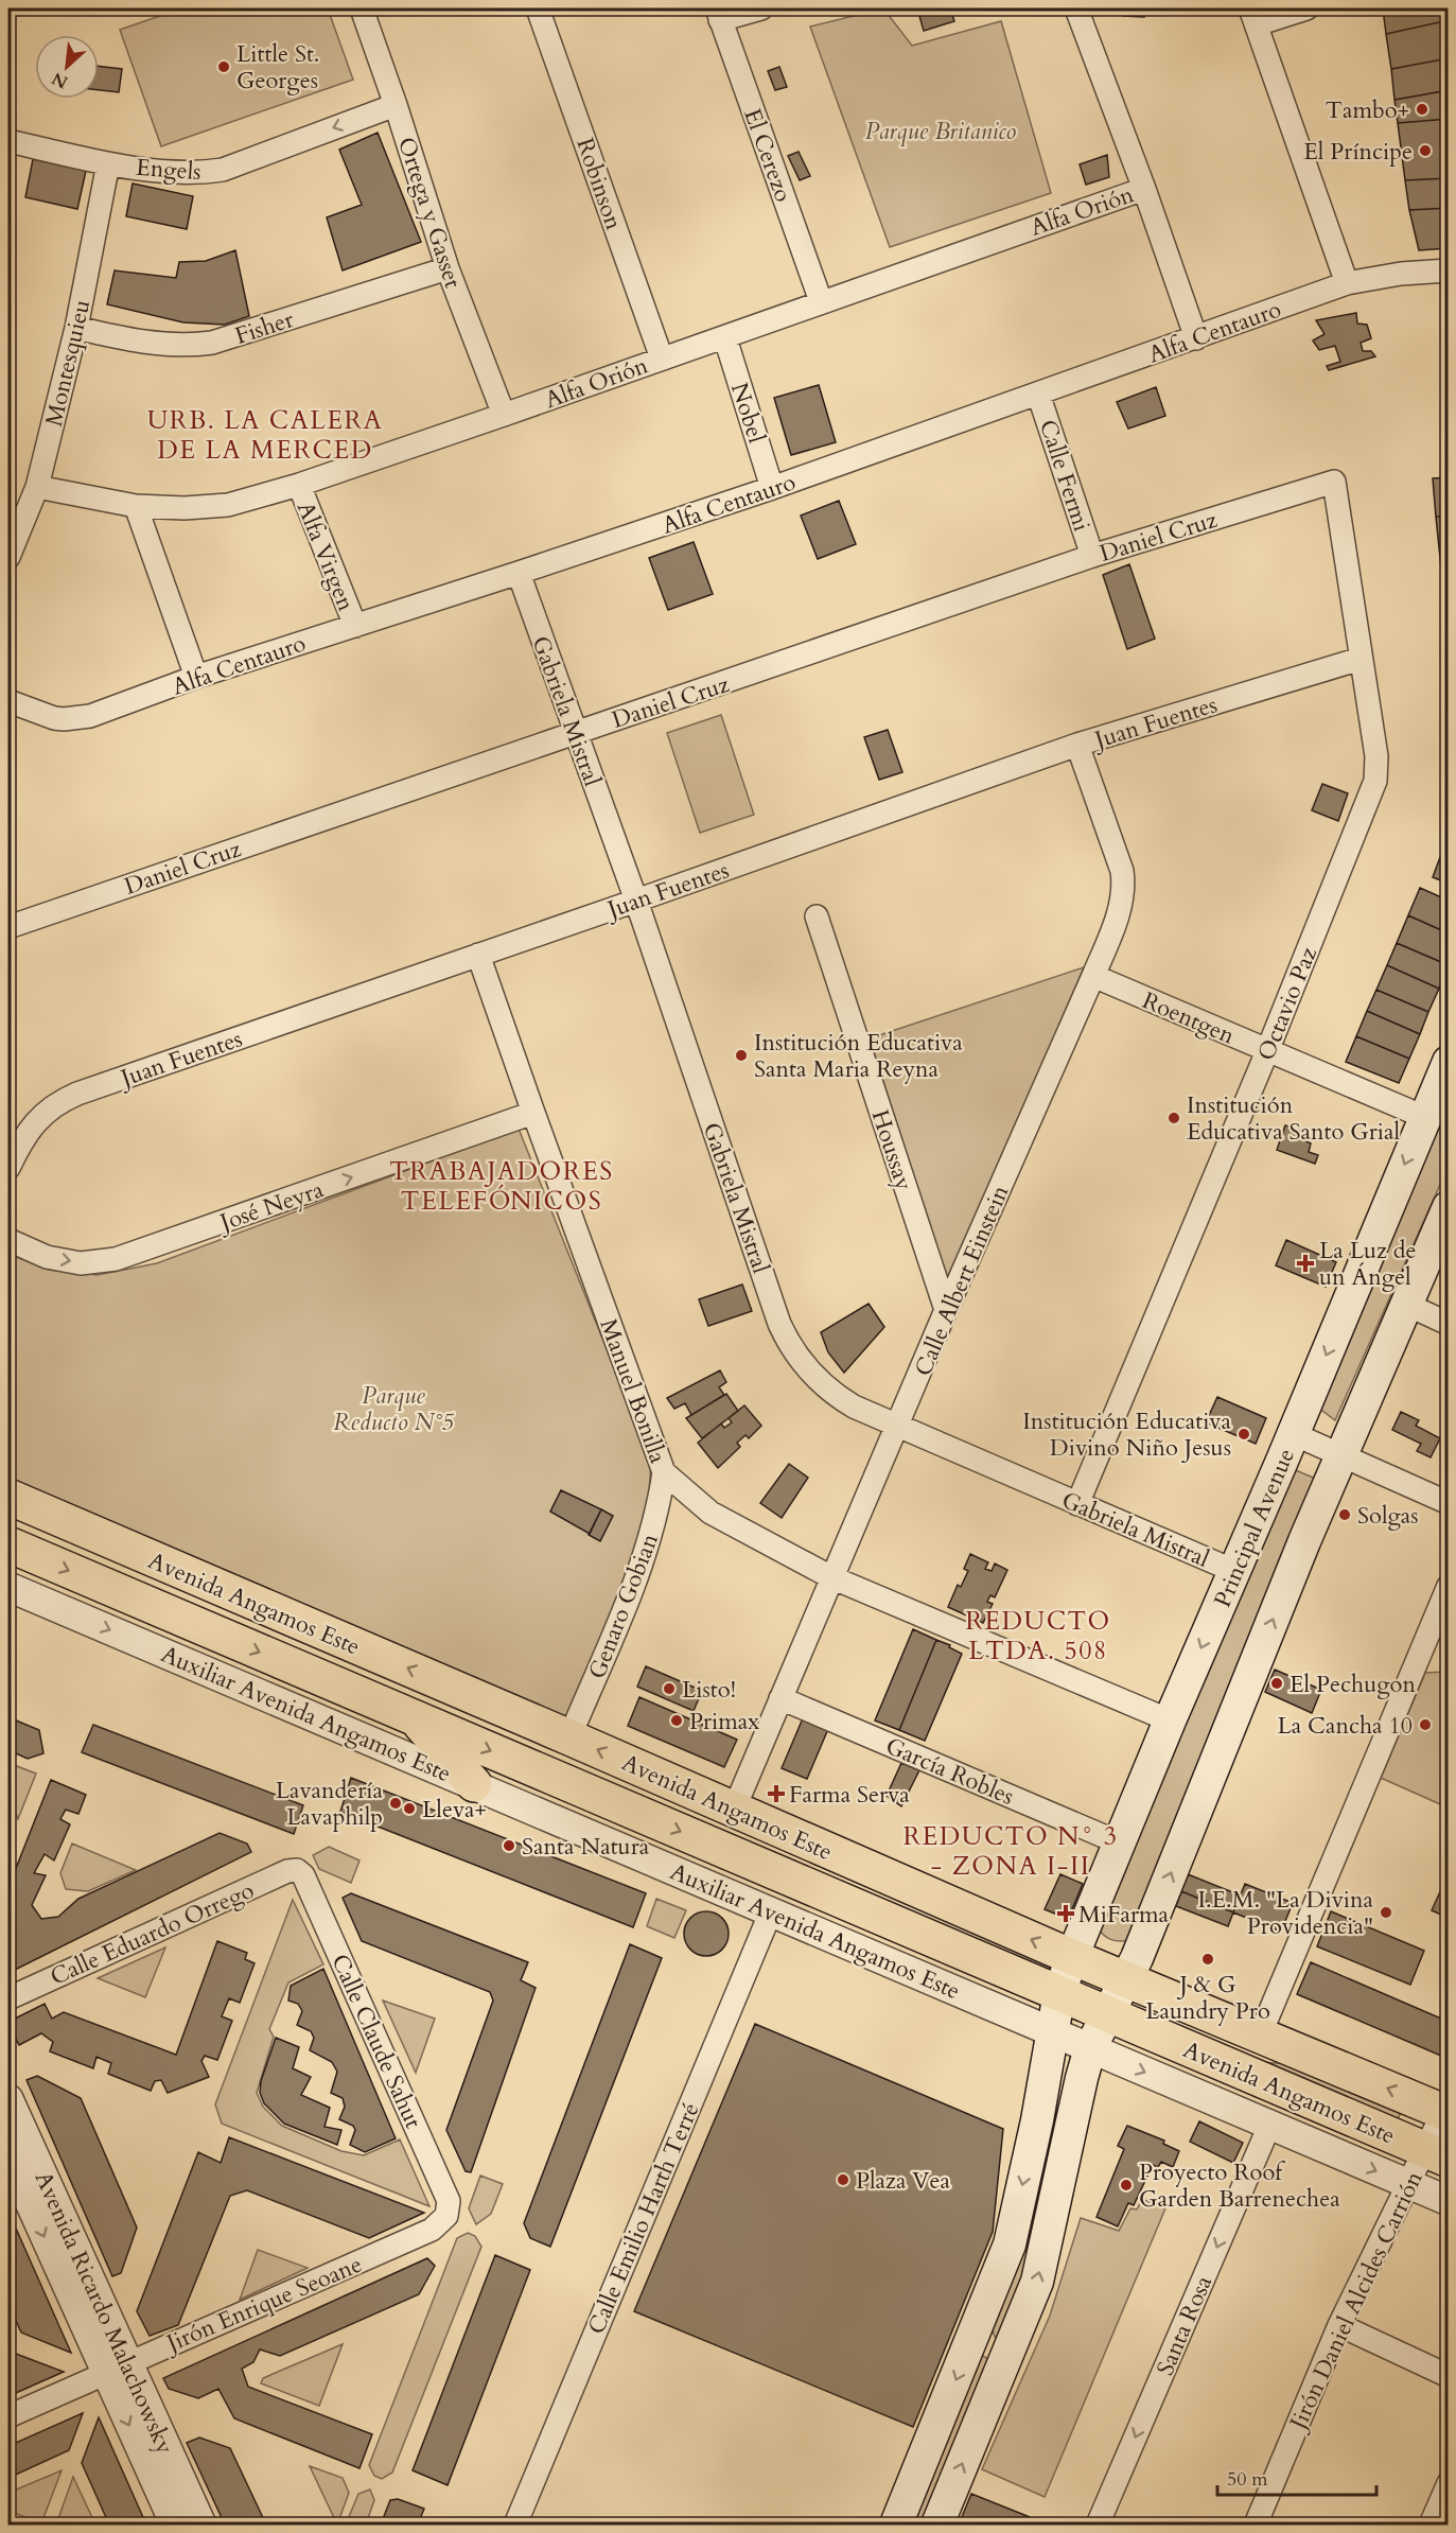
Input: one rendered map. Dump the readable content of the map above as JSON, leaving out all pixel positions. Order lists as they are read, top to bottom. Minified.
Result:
{"streets":{"main road":["Principal Avenue","Avenida Angamos Este"],"street":["El Cerezo","Engels","Robinson","Alfa Orión","Ortega y Gasset","Fisher","Alfa Centauro","Montesquieu","Nobel","Calle Fermi","Daniel Cruz","Alfa Virgen","Gabriela Mistral","Juan Fuentes","Octavio Paz","Roentgen","Houssay","José Neyra","Calle Albert Einstein","Manuel Bonilla","Genaro Gobian","Auxiliar Avenida Angamos Este","García Robles","Calle Eduardo Orrego","Calle Claude Sahut","Calle Emilio Harth Terré","Jirón Daniel Alcides Carrión","Jirón Enrique Seoane","Avenida Ricardo Malachowsky","Santa Rosa"]},"crossings":[["El Cerezo","Alfa Orión"],["Engels","Ortega y Gasset"],["Engels","Montesquieu"],["Robinson","Alfa Orión"],["Alfa Orión","Ortega y Gasset"],["Alfa Orión","Montesquieu"],["Alfa Orión","Nobel"],["Alfa Orión","Alfa Virgen"],["Ortega y Gasset","Fisher"],["Fisher","Montesquieu"],["Alfa Centauro","Nobel"],["Alfa Centauro","Calle Fermi"],["Alfa Centauro","Alfa Virgen"],["Alfa Centauro","Gabriela Mistral"],["Calle Fermi","Daniel Cruz"],["Daniel Cruz","Gabriela Mistral"],["Daniel Cruz","Octavio Paz"],["Gabriela Mistral","Juan Fuentes"],["Gabriela Mistral","Octavio Paz"],["Gabriela Mistral","Calle Albert Einstein"],["Gabriela Mistral","Principal Avenue"],["Juan Fuentes","Octavio Paz"],["Juan Fuentes","Calle Albert Einstein"],["Juan Fuentes","Manuel Bonilla"],["Octavio Paz","Roentgen"],["Roentgen","Calle Albert Einstein"],["Roentgen","Principal Avenue"],["Houssay","Calle Albert Einstein"],["José Neyra","Manuel Bonilla"],["Calle Albert Einstein","Manuel Bonilla"],["Calle Albert Einstein","Avenida Angamos Este"],["Calle Albert Einstein","García Robles"],["Manuel Bonilla","Principal Avenue"],["Manuel Bonilla","Genaro Gobian"],["Principal Avenue","Avenida Angamos Este"],["Principal Avenue","Auxiliar Avenida Angamos Este"],["Principal Avenue","García Robles"],["Avenida Angamos Este","Genaro Gobian"],["Avenida Angamos Este","Jirón Daniel Alcides Carrión"],["Auxiliar Avenida Angamos Este","Calle Emilio Harth Terré"],["Auxiliar Avenida Angamos Este","Jirón Daniel Alcides Carrión"],["Auxiliar Avenida Angamos Este","Santa Rosa"],["Calle Eduardo Orrego","Calle Claude Sahut"],["Calle Claude Sahut","Jirón Enrique Seoane"],["Jirón Enrique Seoane","Avenida Ricardo Malachowsky"]],"one_way":["Engels","José Neyra","Auxiliar Avenida Angamos Este","Santa Rosa"],"districts":["URB. LA CALERA DE LA MERCED","TRABAJADORES TELEFÓNICOS","REDUCTO LTDA. 508","REDUCTO N° 3 - ZONA I-II"],"parks":["Parque Britanico","Parque Reducto N°5"],"places":{"other":["Little St. Georges","Tambo+","El Príncipe","Institución Educativa Santa Maria Reyna","Institución Educativa Santo Grial","Institución Educativa Divino Niño Jesus","Solgas","El Pechugon","Listo!","Primax","La Cancha 10","Lavandería Lavaphilp","Lleva+","Santa Natura","I.E.M. \"La Divina Providencia\"","J & G Laundry Pro","Plaza Vea","Proyecto Roof Garden Barrenechea"],"health":["La Luz de un Ángel","Farma Serva","MiFarma"]},"scale_bar":"50 m","north":"bottom left"}
